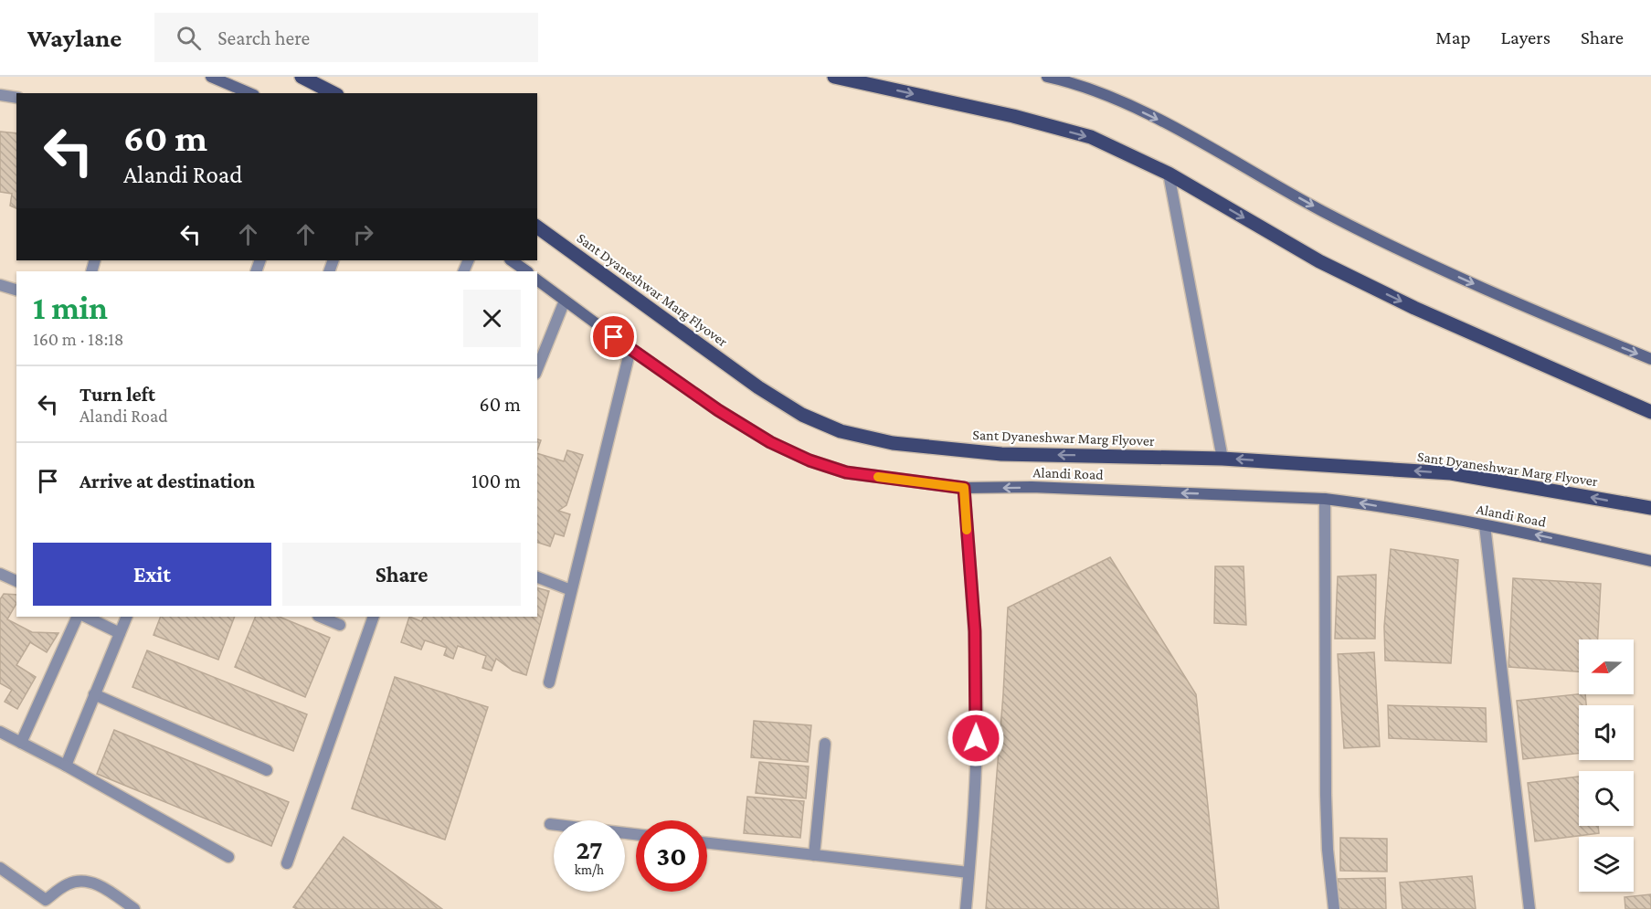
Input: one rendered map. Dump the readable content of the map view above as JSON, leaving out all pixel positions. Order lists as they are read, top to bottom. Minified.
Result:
{"streets":{"main road":["Sant Dyaneshwar Marg Flyover"],"street":["Alandi Road"]},"one_way":["Sant Dyaneshwar Marg Flyover","Alandi Road"],"north":"left","page":{"header":"Waylane","search":"Search here","nav":["Map","Layers","Share"],"turn":["60 m","Alandi Road"],"heading":["1 min","160 m · 18:18"],"list":[{"name":"Turn left","note":"Alandi Road","value":"60 m"},{"name":"Arrive at destination","value":"100 m"}],"buttons":["Exit","Share"],"speed":"27 km/h","limit":"30"}}
